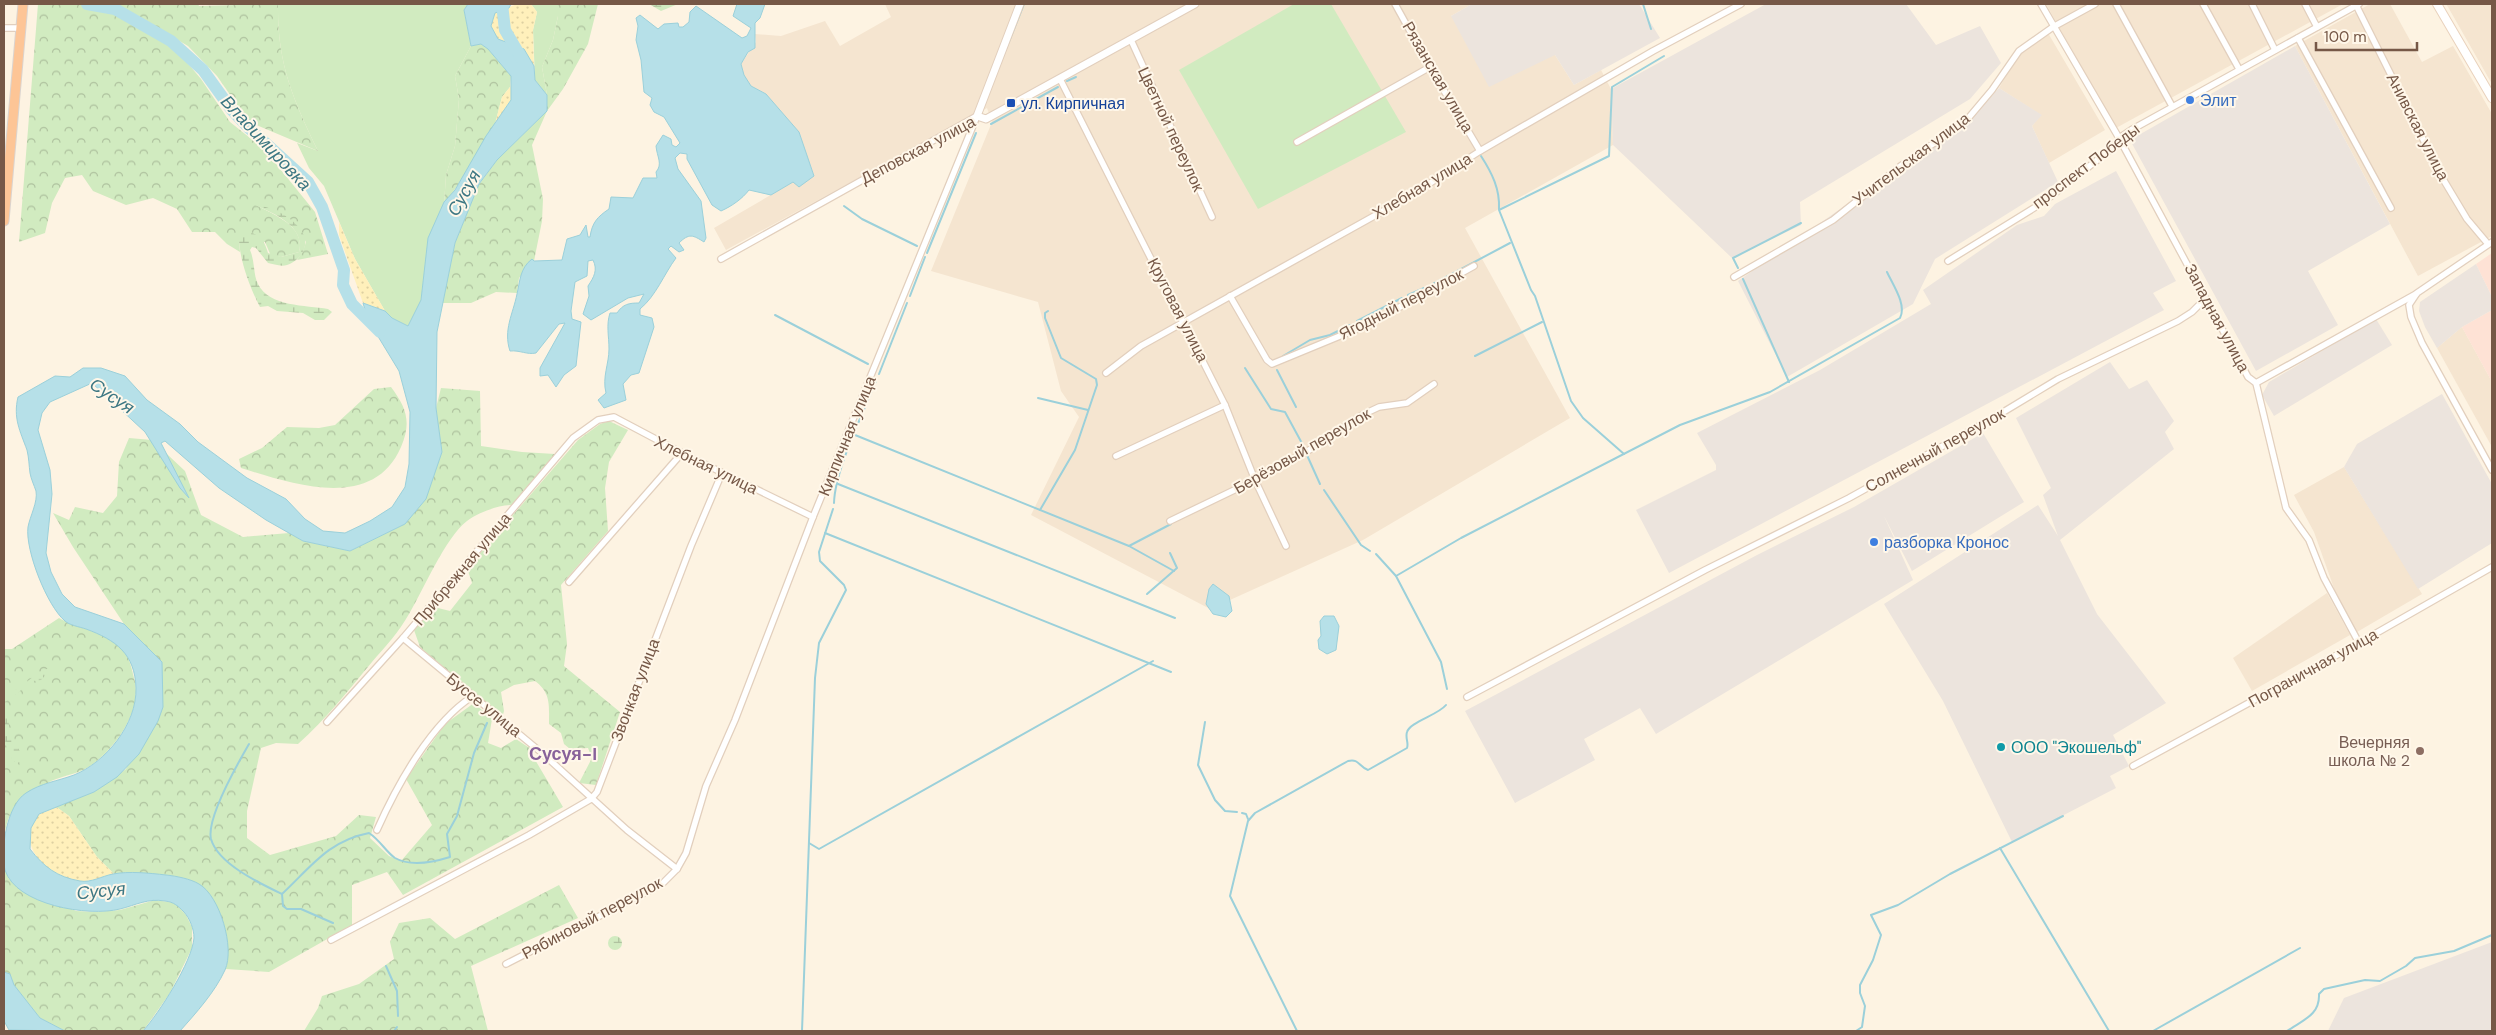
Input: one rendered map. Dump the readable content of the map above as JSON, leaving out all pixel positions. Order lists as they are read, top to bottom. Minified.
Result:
{"streets":{"street":["Рязанская улица","Анивская улица","Цветной переулок","Деповская улица","Учительская улица","проспект Победы","Хлебная улица","Ягодный переулок","Круговая улица","Западная улица","Кирпичная улица","Солнечный переулок","Берёзовый переулок","Прибрежная улица","Пограничная улица","Звонкая улица","Буссе улица","Рябиновый переулок"]},"crossings":[["Рязанская улица","Хлебная улица"],["Анивская улица","проспект Победы"],["Цветной переулок","Деповская улица"],["Деповская улица","Круговая улица"],["Деповская улица","Кирпичная улица"],["Учительская улица","Западная улица"],["проспект Победы","Западная улица"],["Хлебная улица","Ягодный переулок"],["Хлебная улица","Круговая улица"],["Хлебная улица","Кирпичная улица"],["Хлебная улица","Прибрежная улица"],["Хлебная улица","Звонкая улица"],["Круговая улица","Берёзовый переулок"],["Западная улица","Солнечный переулок"],["Западная улица","Пограничная улица"],["Кирпичная улица","Буссе улица"],["Кирпичная улица","Рябиновый переулок"],["Прибрежная улица","Буссе улица"],["Звонкая улица","Буссе улица"],["Буссе улица","Рябиновый переулок"]],"districts":["Сусуя-I"],"water":["Владимировка","Сусуя"],"places":{"other":["Элит","разборка Кронос","ООО \"Экошельф\"","Вечерняя школа № 2"],"transit":["ул. Кирпичная"]},"scale_bar":"100 m"}
